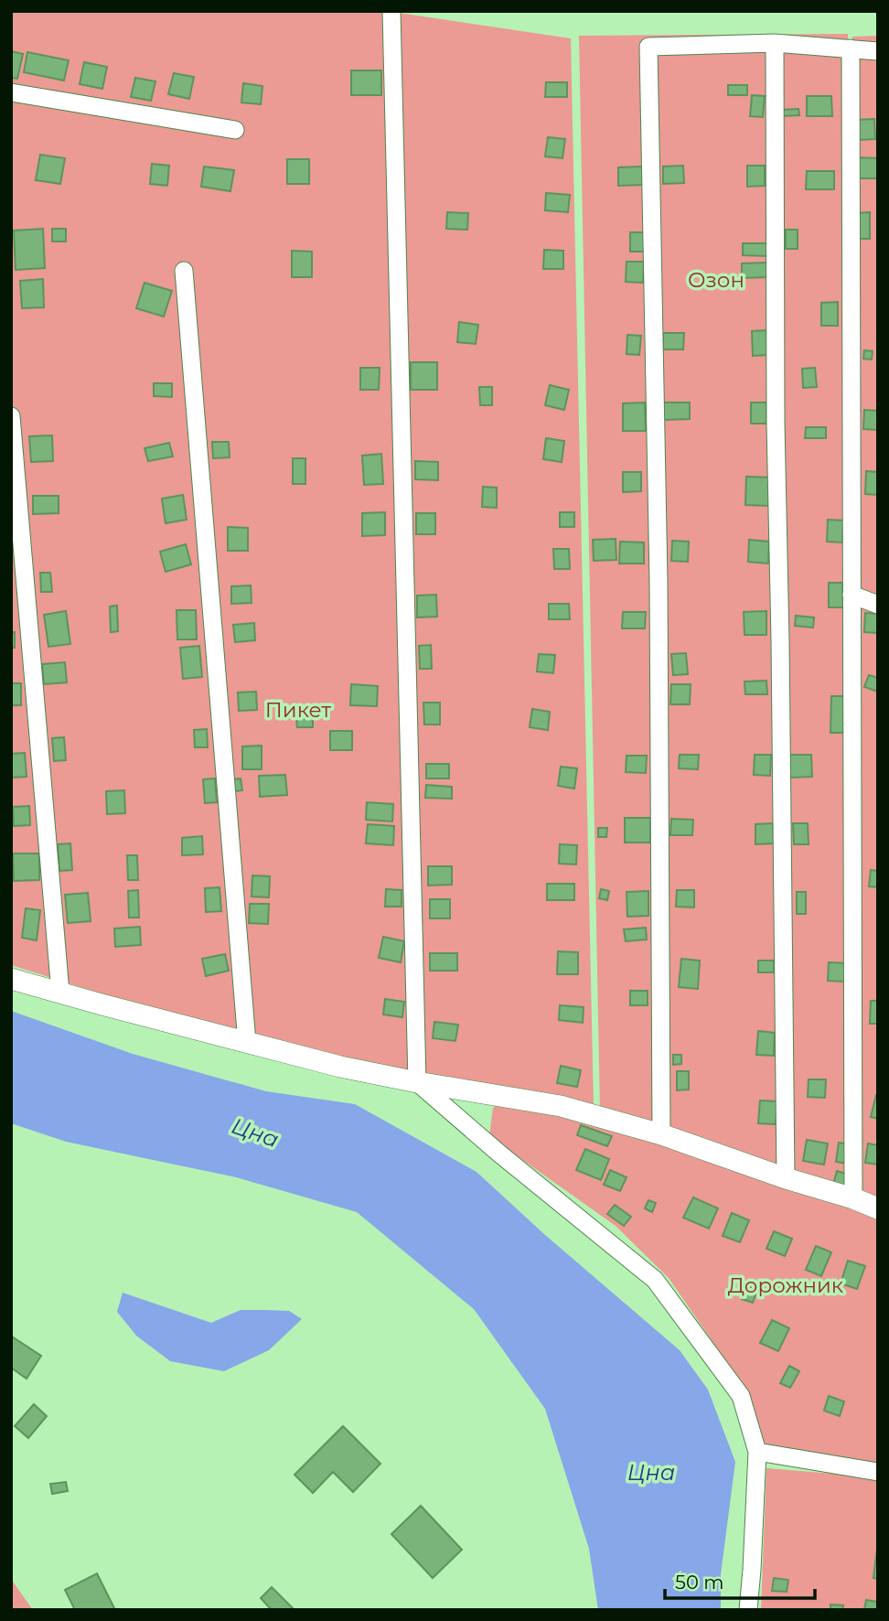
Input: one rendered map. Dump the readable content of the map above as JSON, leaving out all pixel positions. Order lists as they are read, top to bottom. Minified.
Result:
{"water":["Цна"],"parks":["Озон","Пикет","Дорожник"],"scale_bar":"50 m"}
